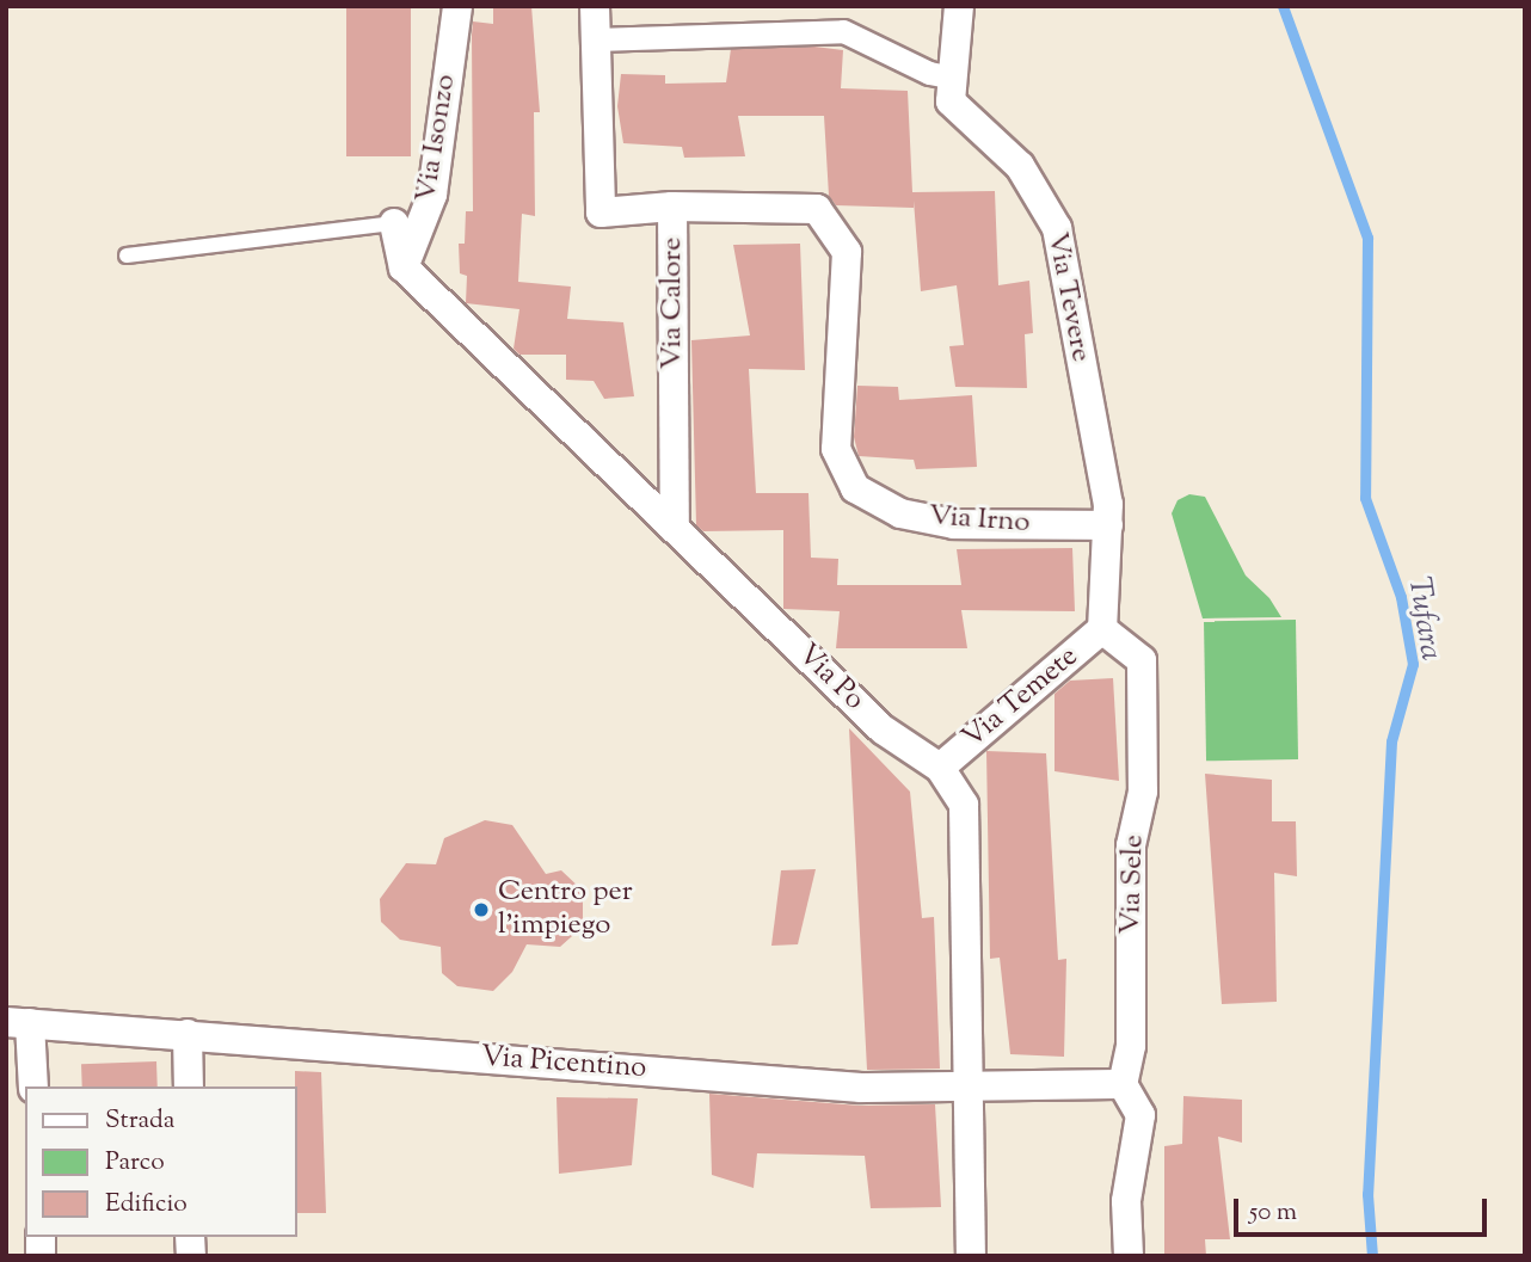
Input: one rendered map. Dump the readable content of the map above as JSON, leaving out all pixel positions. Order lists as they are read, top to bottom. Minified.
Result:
{"streets":{"street":["Via Isonzo","Via Tevere","Via Calore","Via Irno","Via Po","Via Temete","Via Sele","Via Picentino"]},"crossings":[["Via Isonzo","Via Po"],["Via Tevere","Via Irno"],["Via Calore","Via Irno"],["Via Calore","Via Po"],["Via Po","Via Temete"],["Via Po","Via Picentino"],["Via Temete","Via Sele"],["Via Sele","Via Picentino"]],"water":["Tufara"],"places":["Centro per l'impiego"],"legend":["Strada","Parco","Edificio"],"scale_bar":"50 m"}
